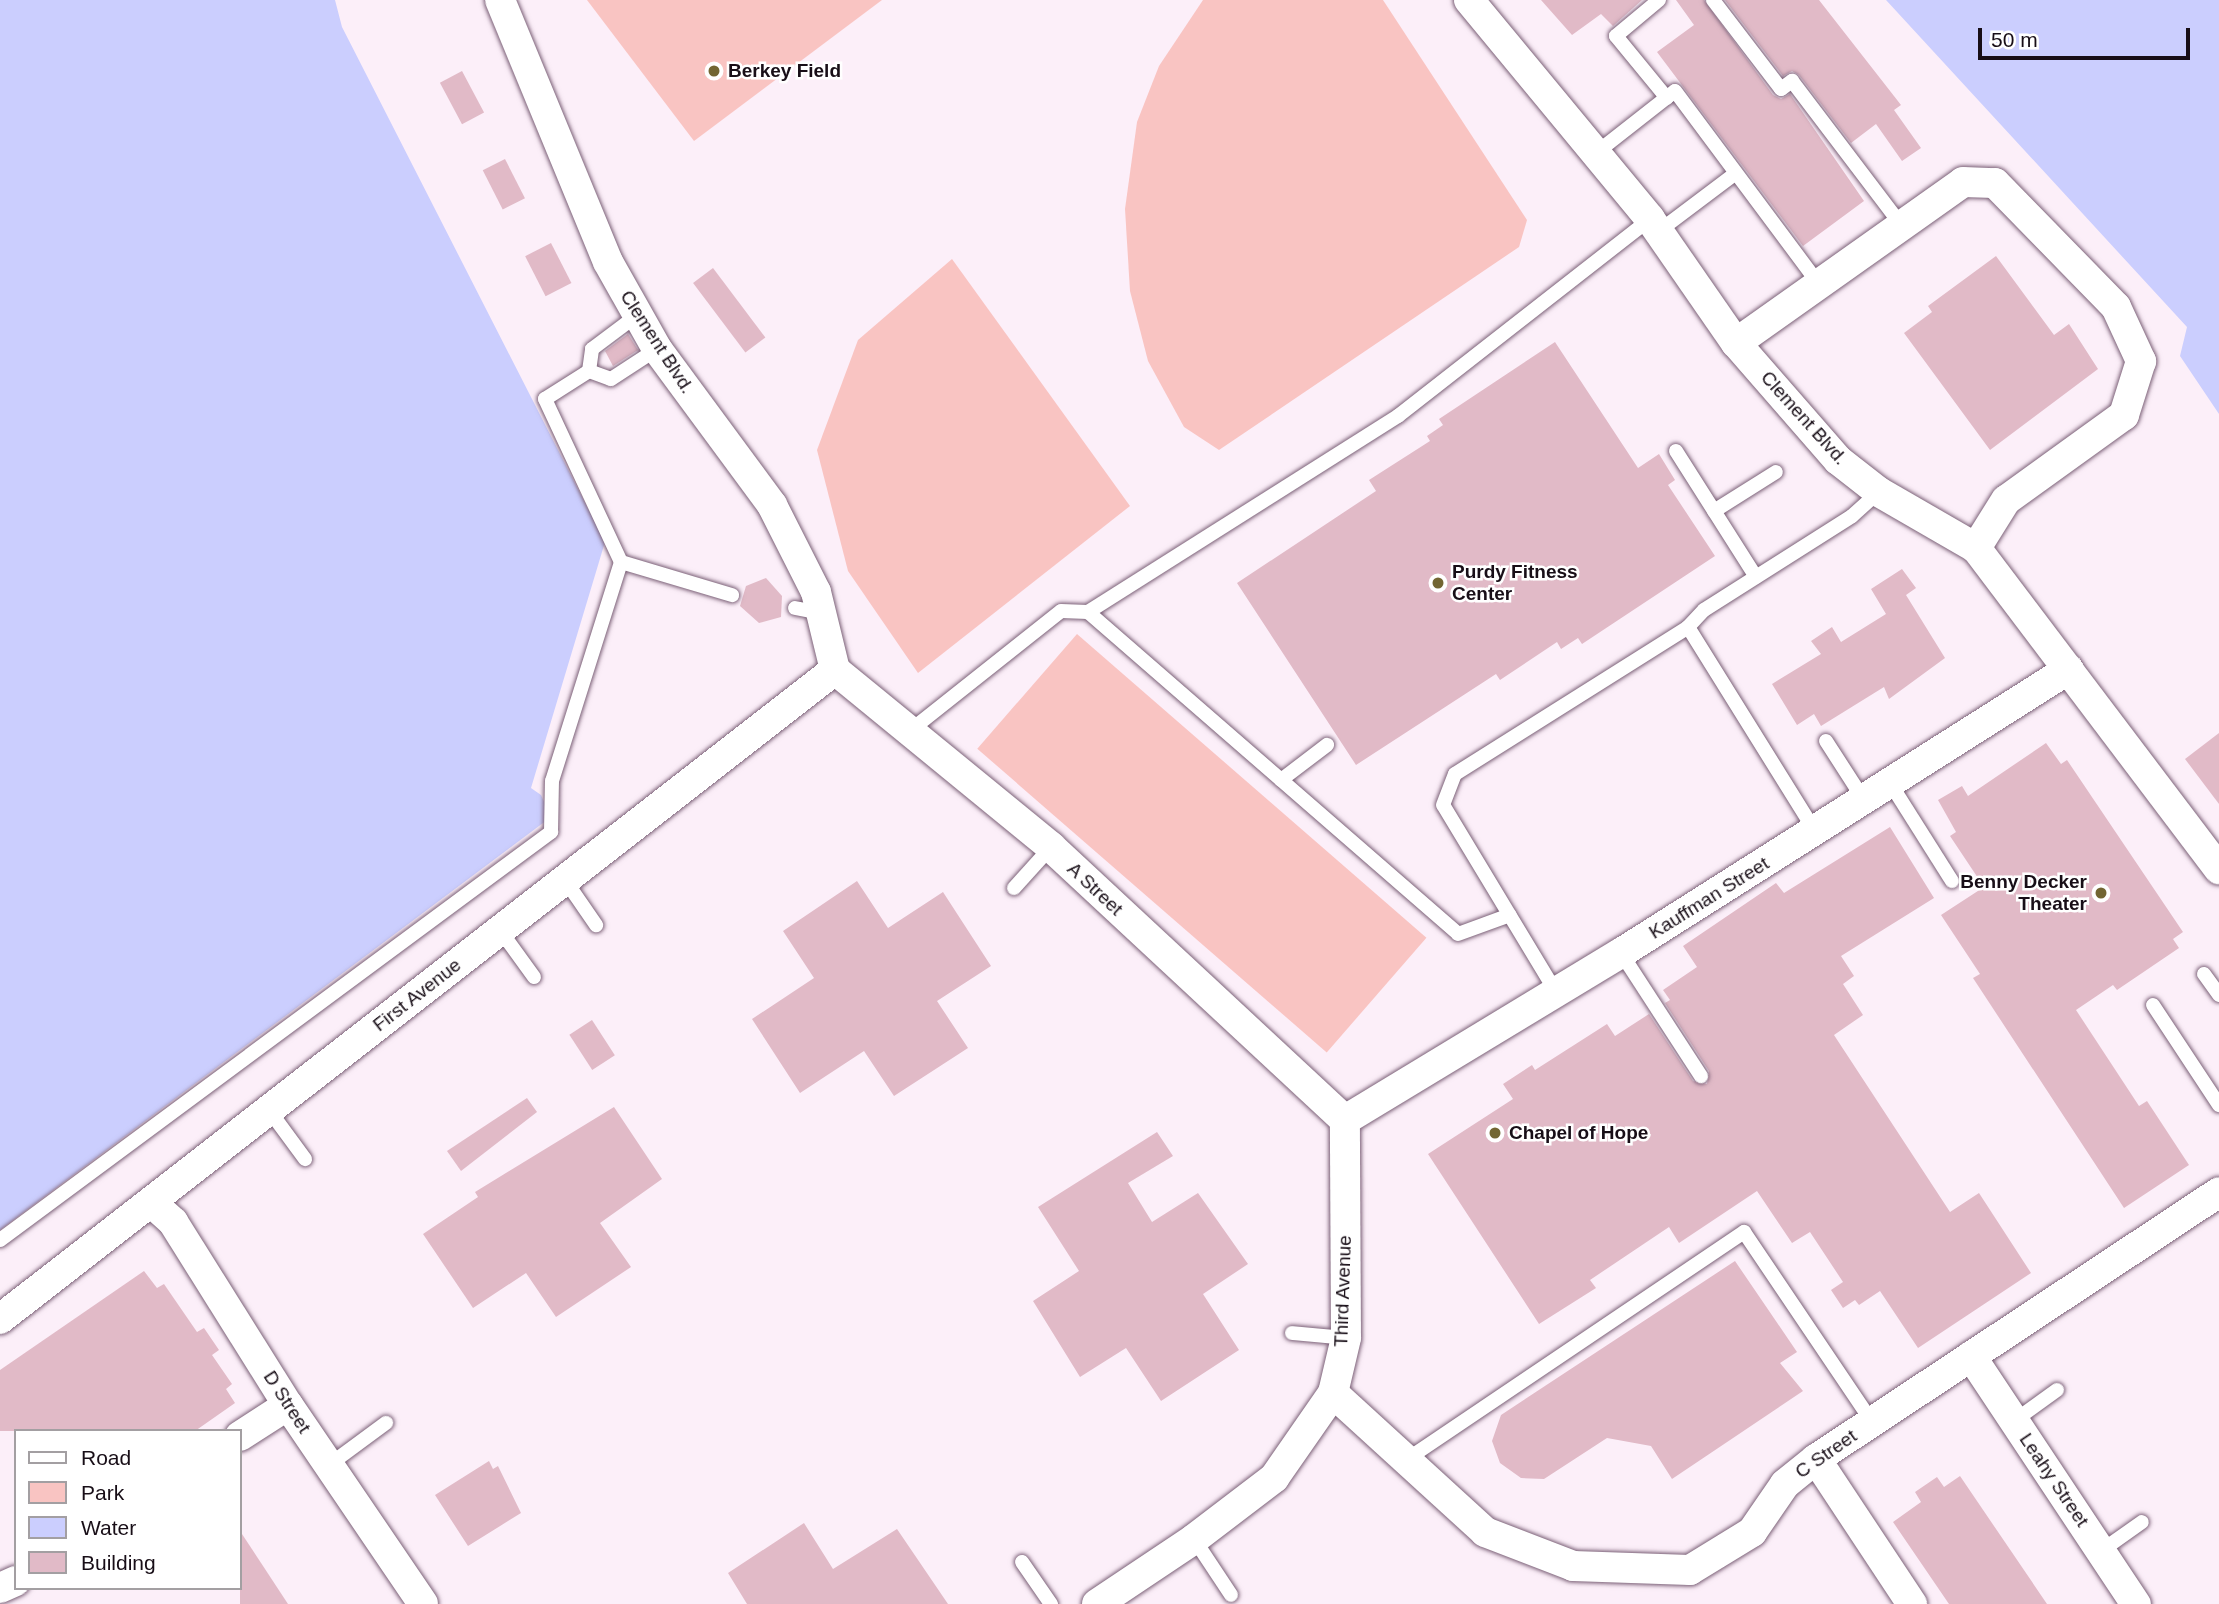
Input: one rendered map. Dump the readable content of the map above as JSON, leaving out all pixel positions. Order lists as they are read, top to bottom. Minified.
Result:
{"streets":{"street":["Clement Blvd.","A Street","Kauffman Street","First Avenue","Third Avenue","D Street","C Street","Leahy Street"]},"crossings":[["Clement Blvd.","A Street"],["Clement Blvd.","Kauffman Street"],["Clement Blvd.","First Avenue"],["A Street","Kauffman Street"],["A Street","First Avenue"],["A Street","Third Avenue"],["Kauffman Street","Third Avenue"],["First Avenue","D Street"],["Third Avenue","C Street"],["C Street","Leahy Street"]],"places":["Berkey Field","Purdy Fitness Center","Benny Decker Theater","Chapel of Hope"],"legend":["Road","Park","Water","Building"],"scale_bar":"50 m"}
